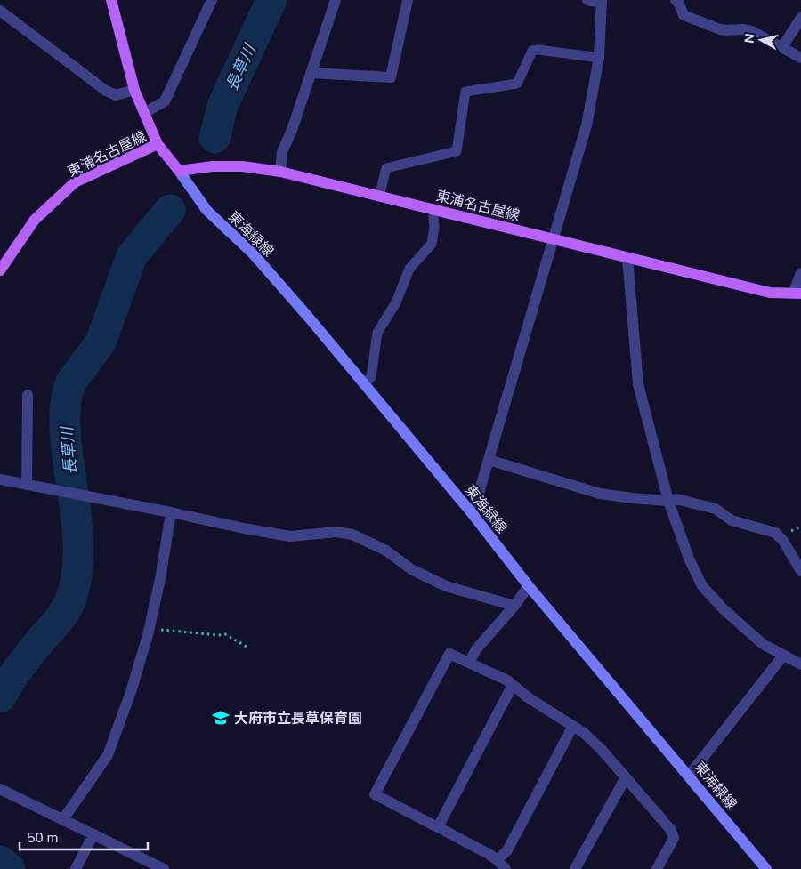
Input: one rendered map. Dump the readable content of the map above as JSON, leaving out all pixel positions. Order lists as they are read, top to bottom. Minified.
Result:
{"streets":{"main road":["東浦名古屋線","東海緑線"]},"crossings":[["東浦名古屋線","東海緑線"]],"water":["長草川"],"places":{"school or university":["大府市立長草保育園"]},"scale_bar":"50 m","north":"left"}
